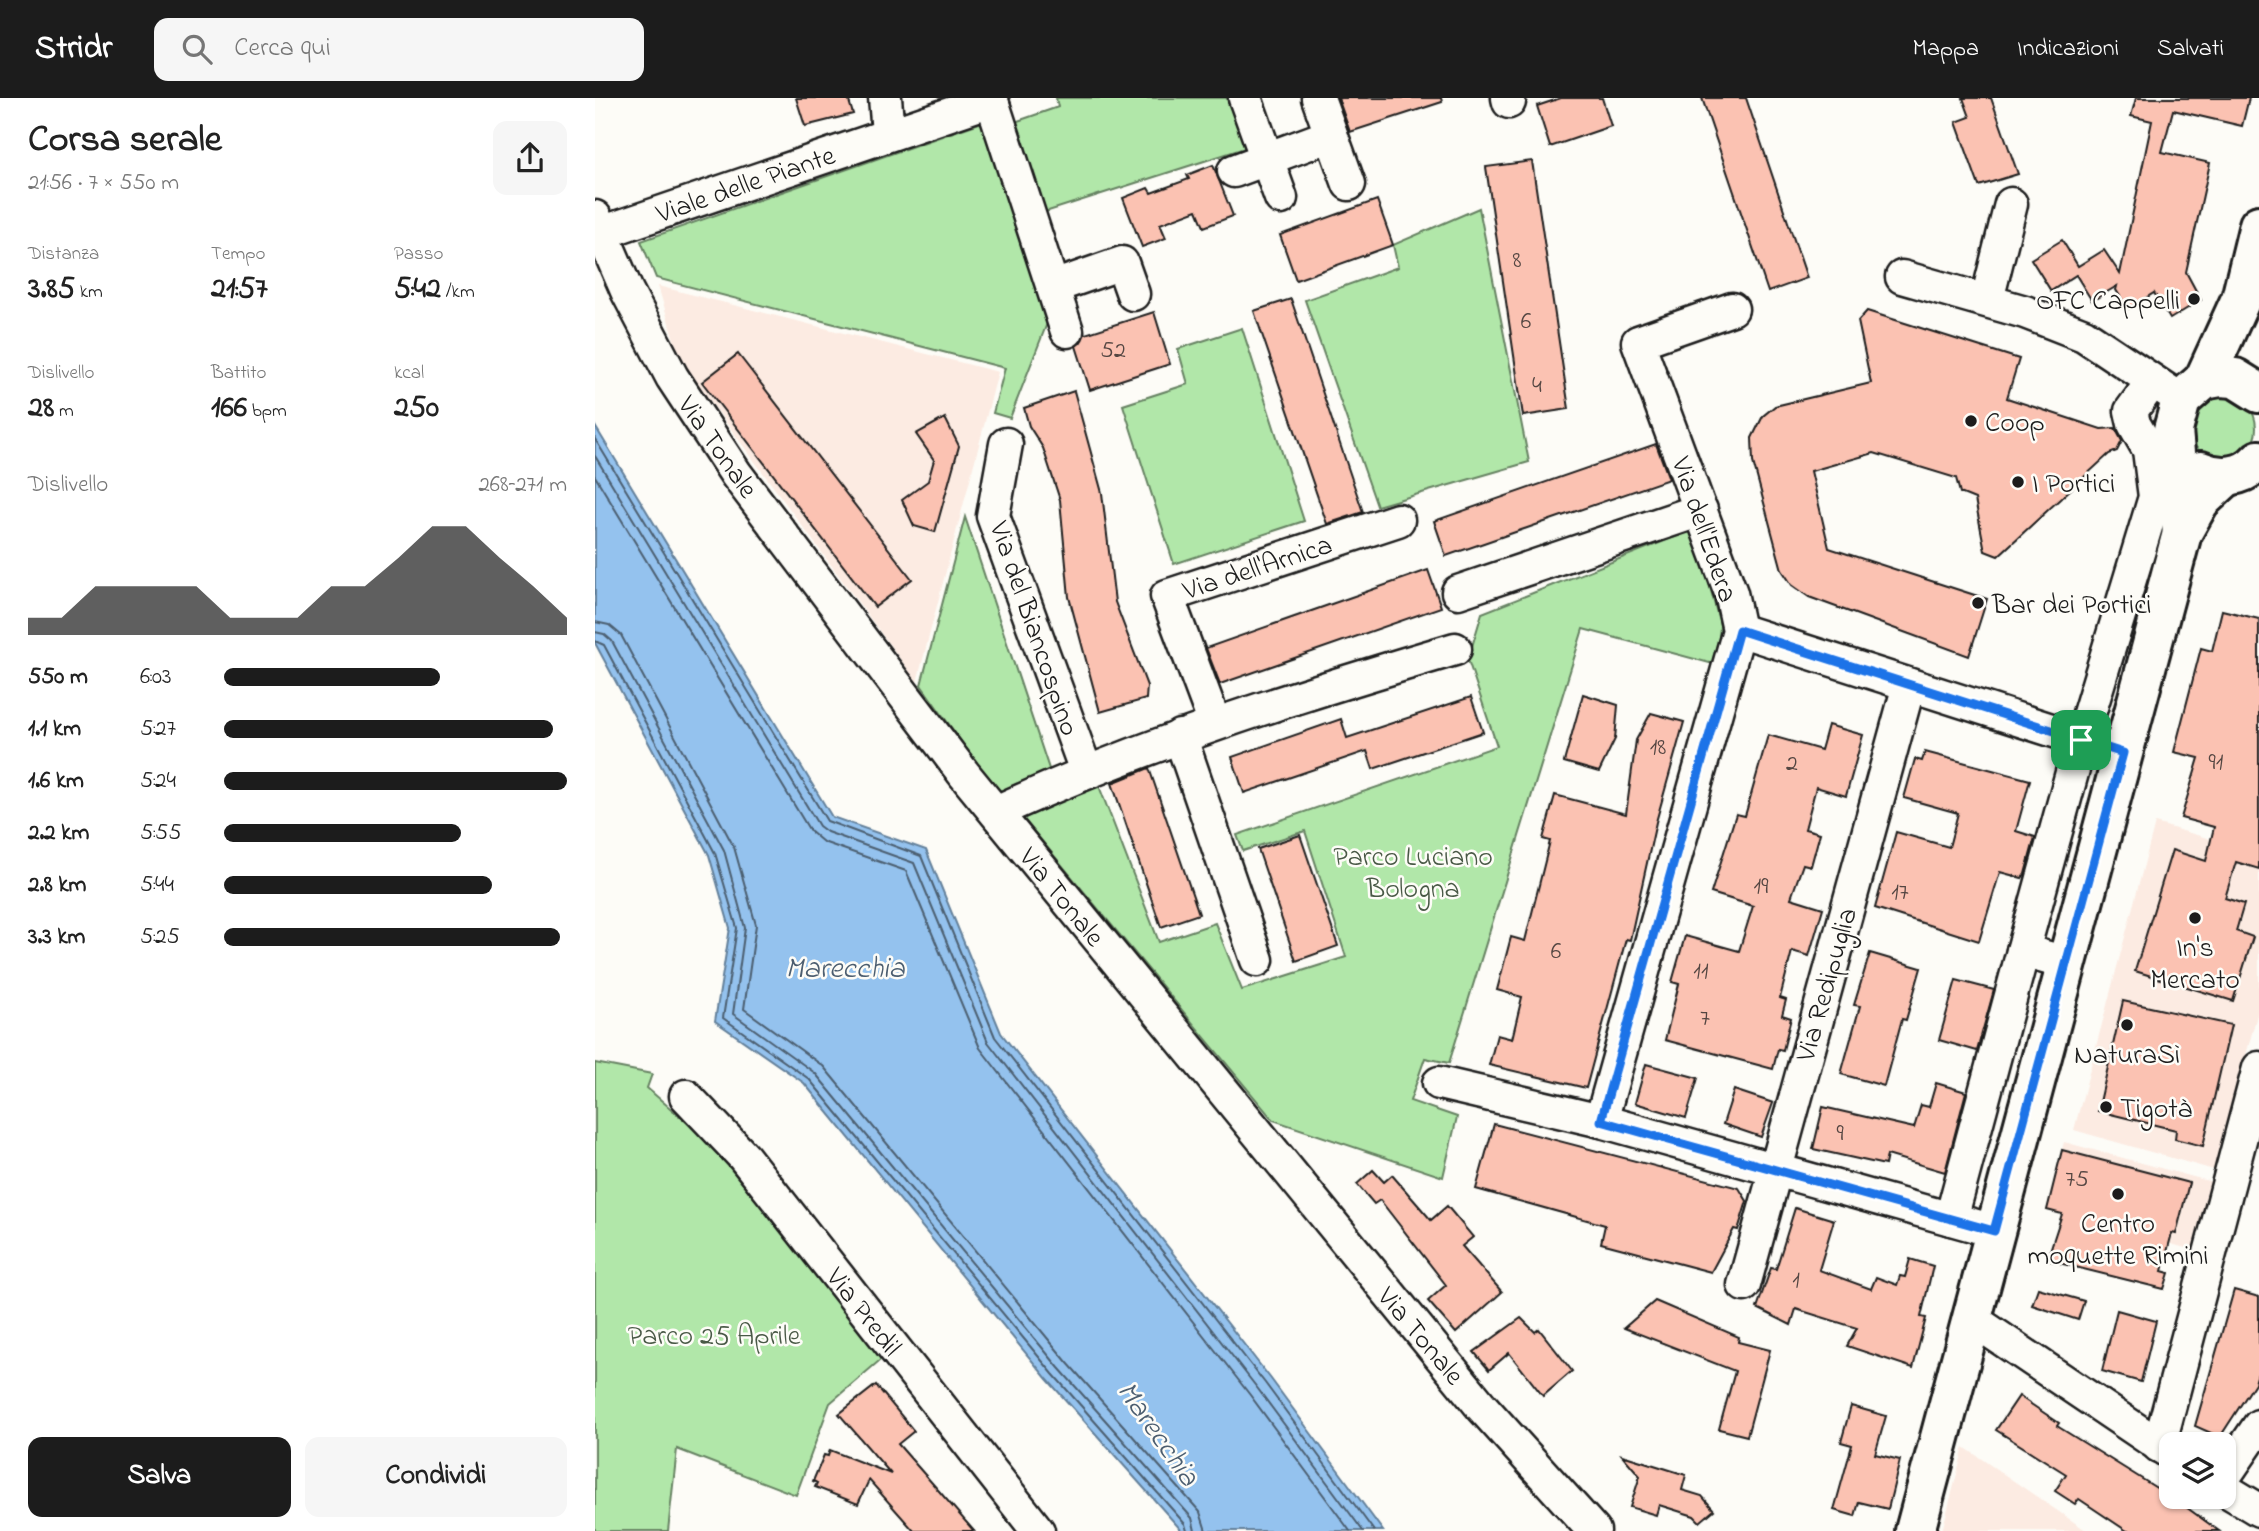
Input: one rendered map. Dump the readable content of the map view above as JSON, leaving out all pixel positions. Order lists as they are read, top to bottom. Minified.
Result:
{"streets":{"street":["Viale delle Piante","Via Tonale","Via dell'Edera","Via dell'Arnica","Via del Biancospino","Via Redipuglia","Via Predil"]},"crossings":[["Viale delle Piante","Via Tonale"],["Via Tonale","Via del Biancospino"],["Via dell'Edera","Via Redipuglia"],["Via dell'Arnica","Via del Biancospino"]],"water":["Marecchia"],"parks":["Parco Luciano Bologna","Parco 25 Aprile"],"places":["OFC Cappelli","Coop","I Portici","Bar dei Portici","In's Mercato","NaturaSì","Tigotà","Centro moquette Rimini"],"house_numbers":["8","6","52","4","18","91","2","19","17","6","11","7","9","75","1"],"page":{"header":"Stridr","search":"Cerca qui","nav":["Mappa","Indicazioni","Salvati"],"heading":["Corsa serale","21:56 · 7 × 550 m"],"stats":[["Distanza","3.85 km"],["Tempo","21:57"],["Passo","5:42 /km"],["Dislivello","28 m"],["Battito","166 bpm"],["kcal","250"]],"chart":["Dislivello","268–271 m"],"list":[{"name":"550 m","note":"6:03"},{"name":"1.1 km","note":"5:27"},{"name":"1.6 km","note":"5:24"},{"name":"2.2 km","note":"5:55"},{"name":"2.8 km","note":"5:44"},{"name":"3.3 km","note":"5:25"}],"buttons":["Salva","Condividi"]}}
